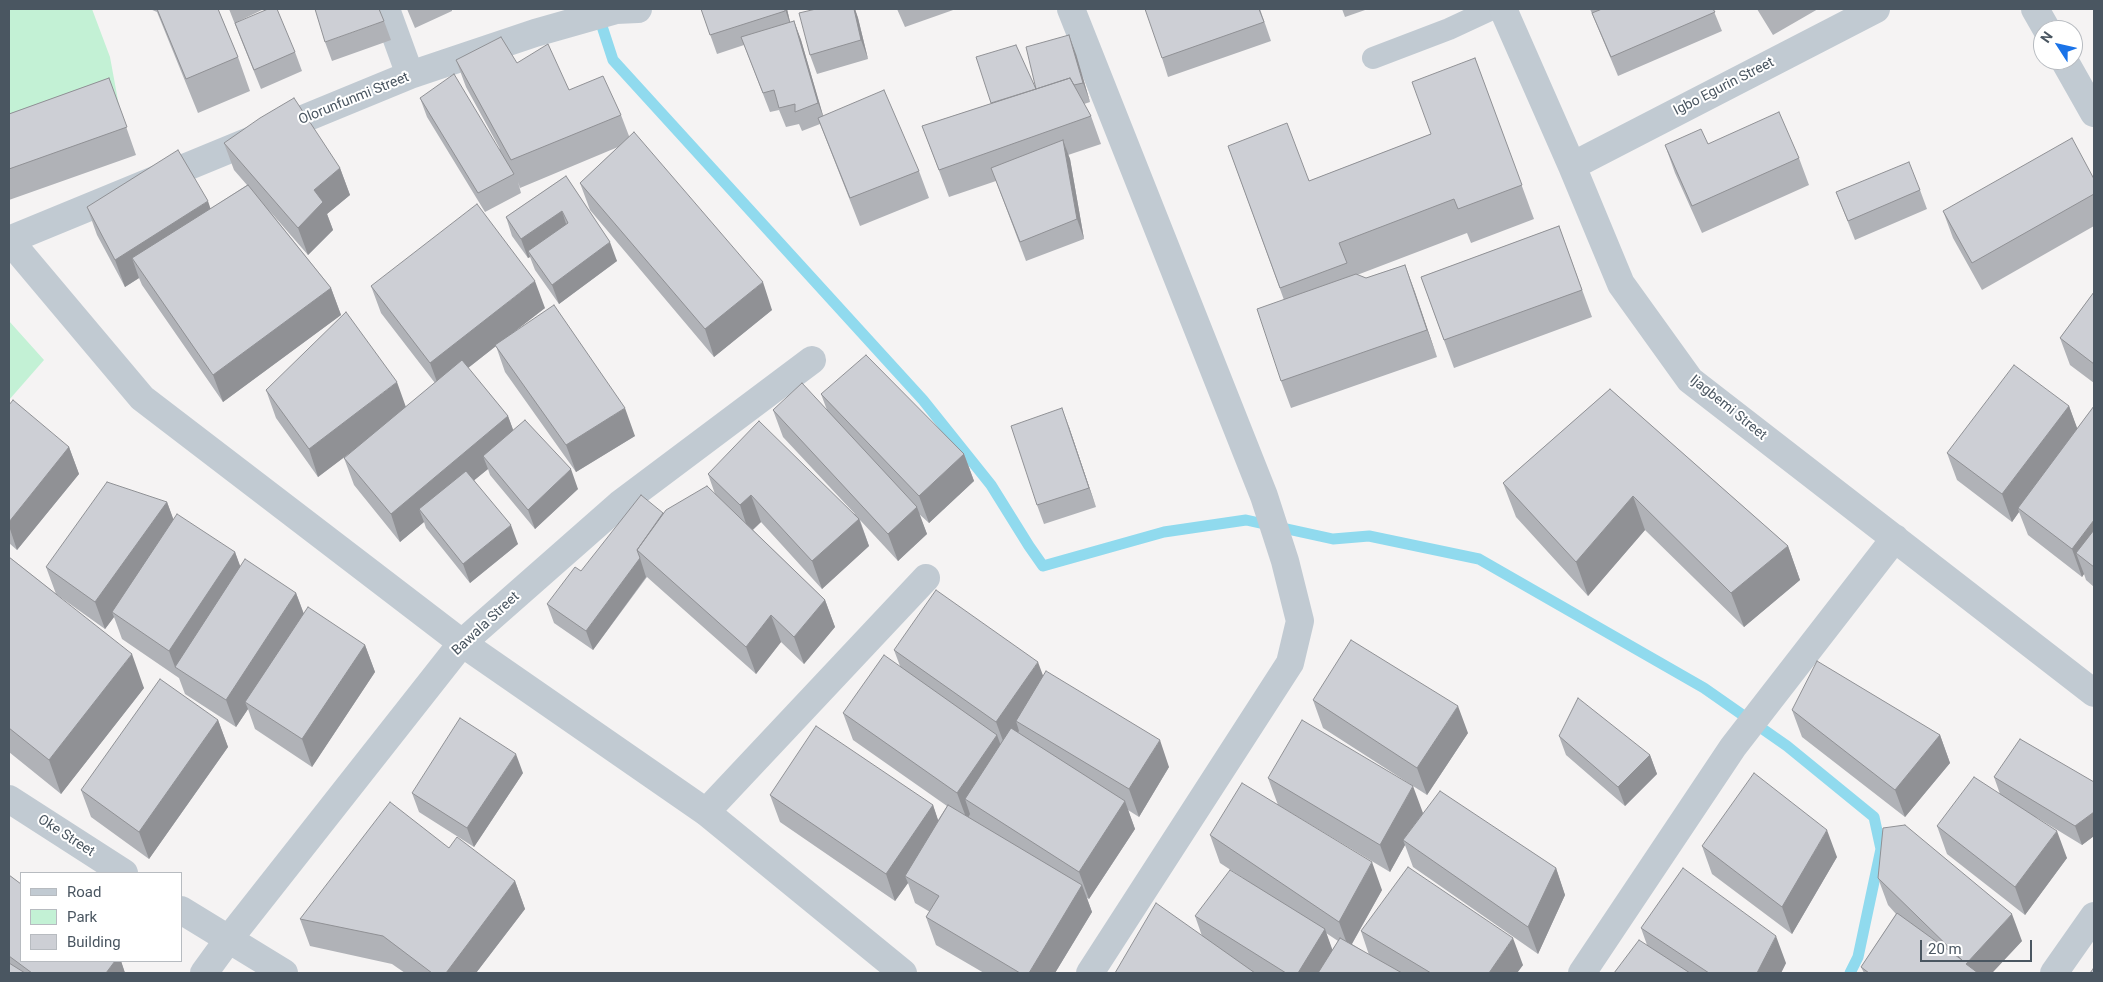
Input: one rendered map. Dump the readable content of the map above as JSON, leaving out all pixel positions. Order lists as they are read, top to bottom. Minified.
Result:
{"streets":{"street":["Igbo Egurin Street","Olorunfunmi Street","Ijagbemi Street","Bawala Street","Oke Street"]},"crossings":[["Igbo Egurin Street","Ijagbemi Street"]],"legend":["Road","Park","Building"],"scale_bar":"20 m","north":"top left"}
